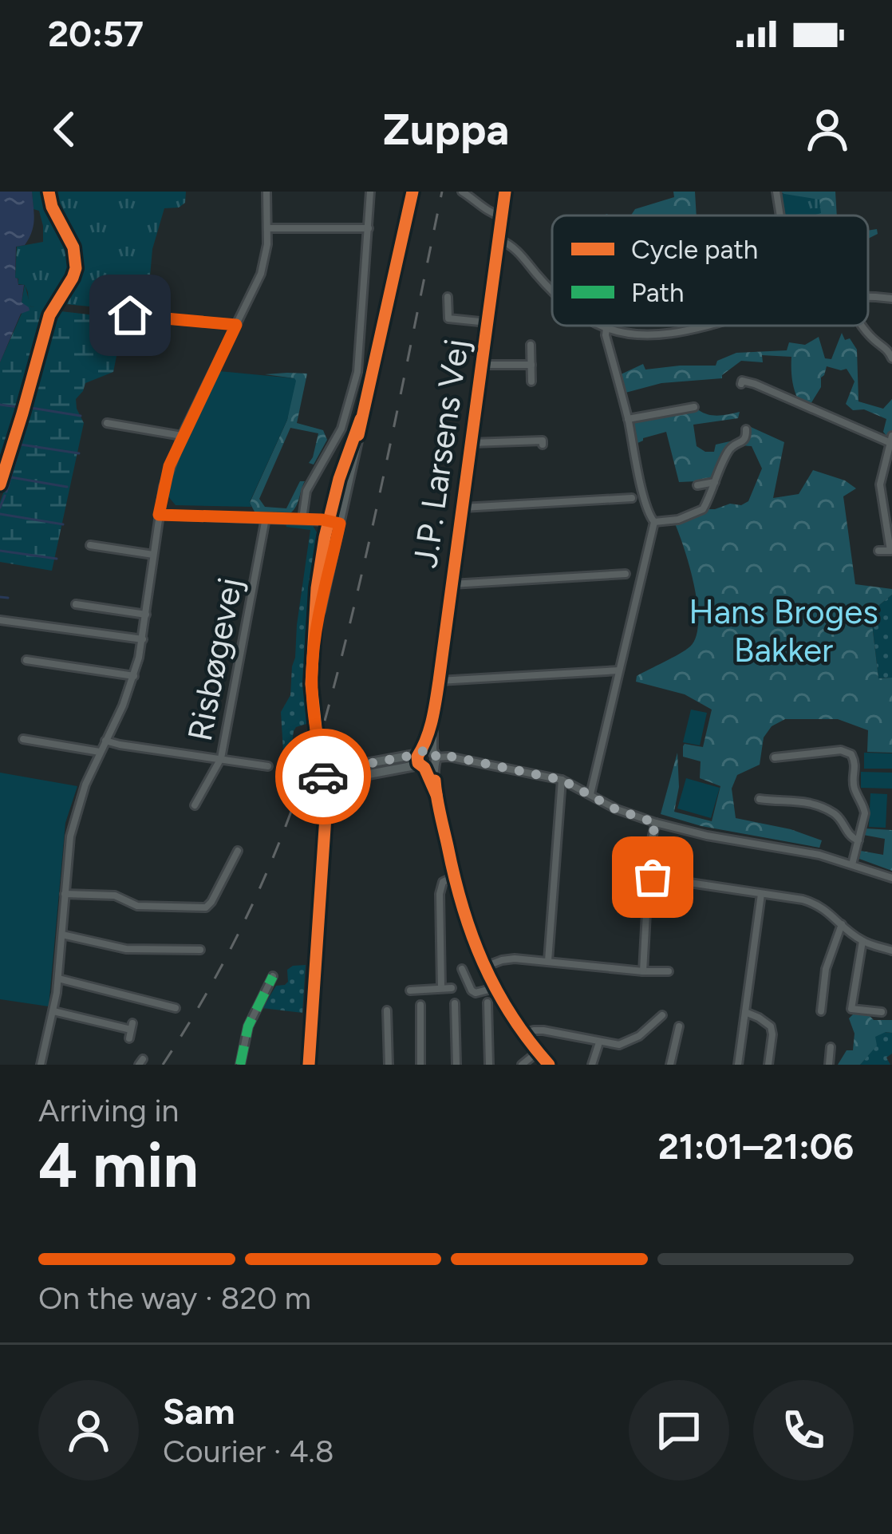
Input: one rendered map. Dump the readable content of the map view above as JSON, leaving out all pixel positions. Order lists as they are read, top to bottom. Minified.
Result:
{"streets":{"main road":["J.P. Larsens Vej"],"street":["Risbøgevej"]},"parks":["Hans Broges Bakker"],"legend":["Cycle path","Path"],"page":{"status":"20:57","header":"Zuppa","heading":["4 min","Arriving in","21:01–21:06"],"panel":["Sam","Courier · 4.8"],"bar":"On the way · 820 m"}}
